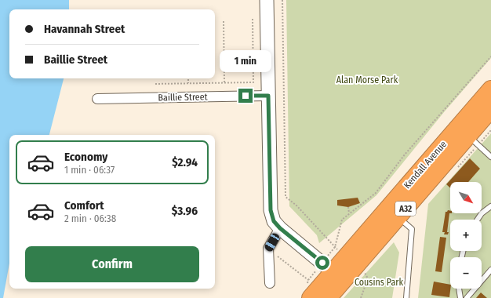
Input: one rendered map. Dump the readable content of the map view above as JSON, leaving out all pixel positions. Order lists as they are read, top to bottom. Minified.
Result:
{"streets":{"highway":["Kendall Avenue","A32"],"street":["Baillie Street"]},"parks":["Alan Morse Park","Cousins Park"],"north":"bottom right","page":{"banner":["Havannah Street","Baillie Street"],"bubble":"1 min","list":[{"name":"Economy","note":"1 min · 06:37","value":"$2.94"},{"name":"Comfort","note":"2 min · 06:38","value":"$3.96"}],"map_buttons":["+","−"],"buttons":"Confirm"}}
